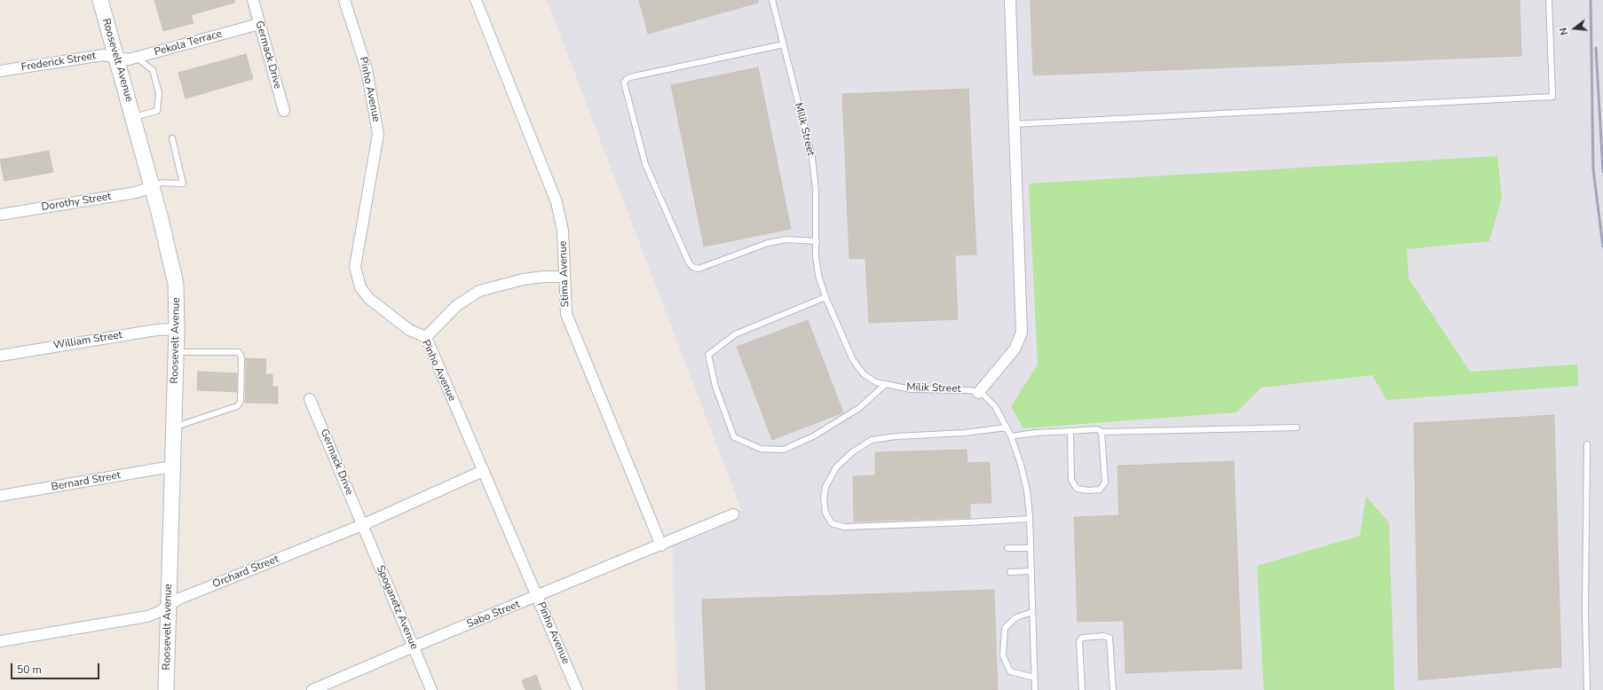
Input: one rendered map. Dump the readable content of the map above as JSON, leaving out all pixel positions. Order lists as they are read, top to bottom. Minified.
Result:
{"streets":{"main road":["Roosevelt Avenue"],"street":["Pekola Terrace","Germack Drive","Frederick Street","Pinho Avenue","Dorothy Street","Stima Avenue","William Street","Bernard Street","Orchard Street","Spoganetz Avenue","Sabo Street"],"lane":["Milik Street"]},"crossings":[["Pekola Terrace","Germack Drive"],["Pekola Terrace","Roosevelt Avenue"],["Pekola Terrace","Frederick Street"],["Germack Drive","Orchard Street"],["Germack Drive","Spoganetz Avenue"],["Roosevelt Avenue","Frederick Street"],["Roosevelt Avenue","Dorothy Street"],["Roosevelt Avenue","William Street"],["Roosevelt Avenue","Bernard Street"],["Roosevelt Avenue","Orchard Street"],["Pinho Avenue","Orchard Street"],["Pinho Avenue","Sabo Street"],["Stima Avenue","Sabo Street"],["Orchard Street","Spoganetz Avenue"],["Spoganetz Avenue","Sabo Street"]],"scale_bar":"50 m","north":"left"}
